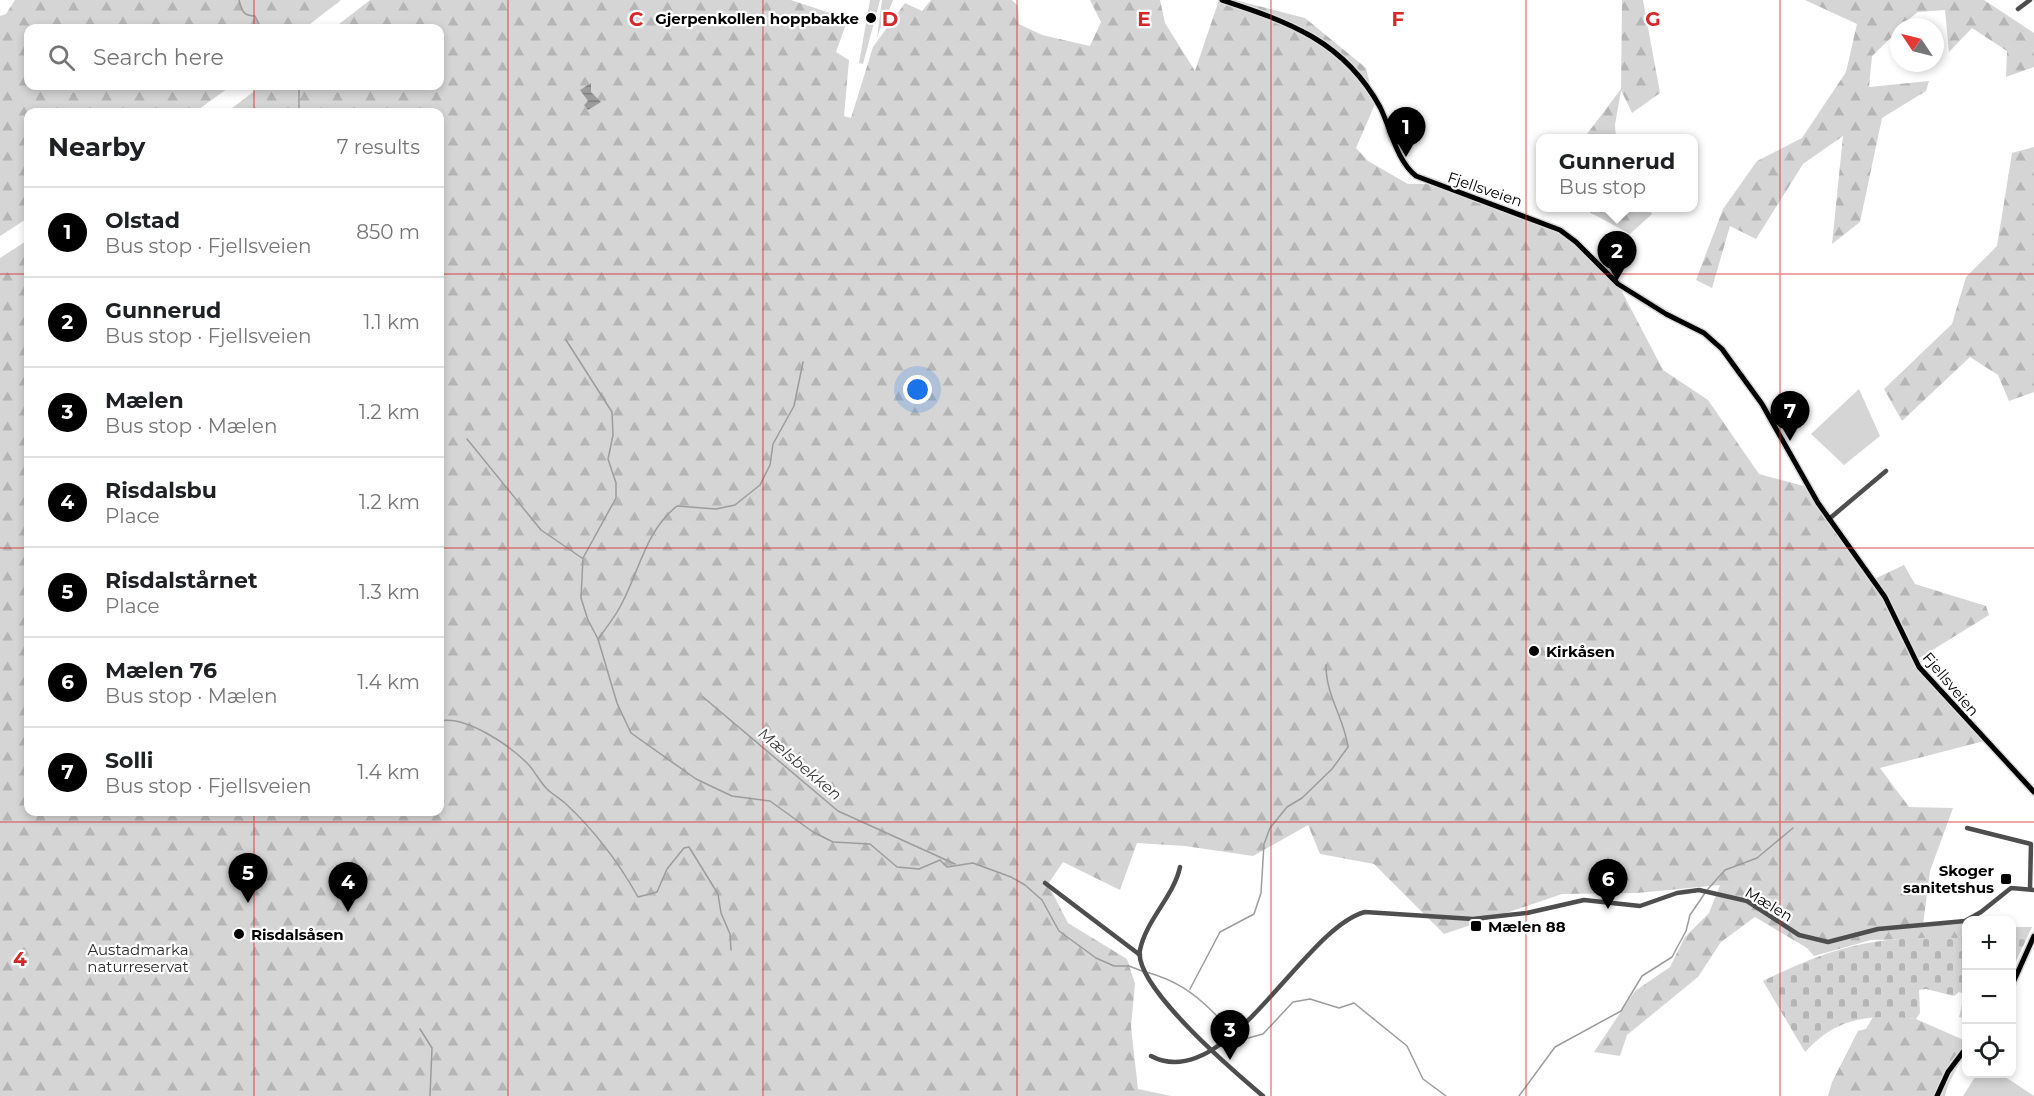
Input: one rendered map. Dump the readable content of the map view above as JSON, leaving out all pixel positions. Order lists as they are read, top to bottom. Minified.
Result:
{"streets":{"main road":["Fjellsveien"],"street":["Mælen"]},"water":["Mælsbekken"],"parks":["Austadmarka naturreservat"],"places":{"other":["Gjerpenkollen hoppbakke","Kirkåsen","Risdalsåsen"],"transit":["Skoger sanitetshus","Mælen 88"]},"north":"top left","page":{"search":"Search here","pins":["1","2","7","5","6","4","3"],"heading":["Nearby","7 results"],"popup":["Gunnerud","Bus stop"],"list":[{"mark":"1","name":"Olstad","note":"Bus stop · Fjellsveien","value":"850 m"},{"mark":"2","name":"Gunnerud","note":"Bus stop · Fjellsveien","value":"1.1 km"},{"mark":"3","name":"Mælen","note":"Bus stop · Mælen","value":"1.2 km"},{"mark":"4","name":"Risdalsbu","note":"Place","value":"1.2 km"},{"mark":"5","name":"Risdalstårnet","note":"Place","value":"1.3 km"},{"mark":"6","name":"Mælen 76","note":"Bus stop · Mælen","value":"1.4 km"},{"mark":"7","name":"Solli","note":"Bus stop · Fjellsveien","value":"1.4 km"}],"map_buttons":["+","−"]},"grid":{"columns":["C","D","E","F","G"],"rows":["4"]}}
